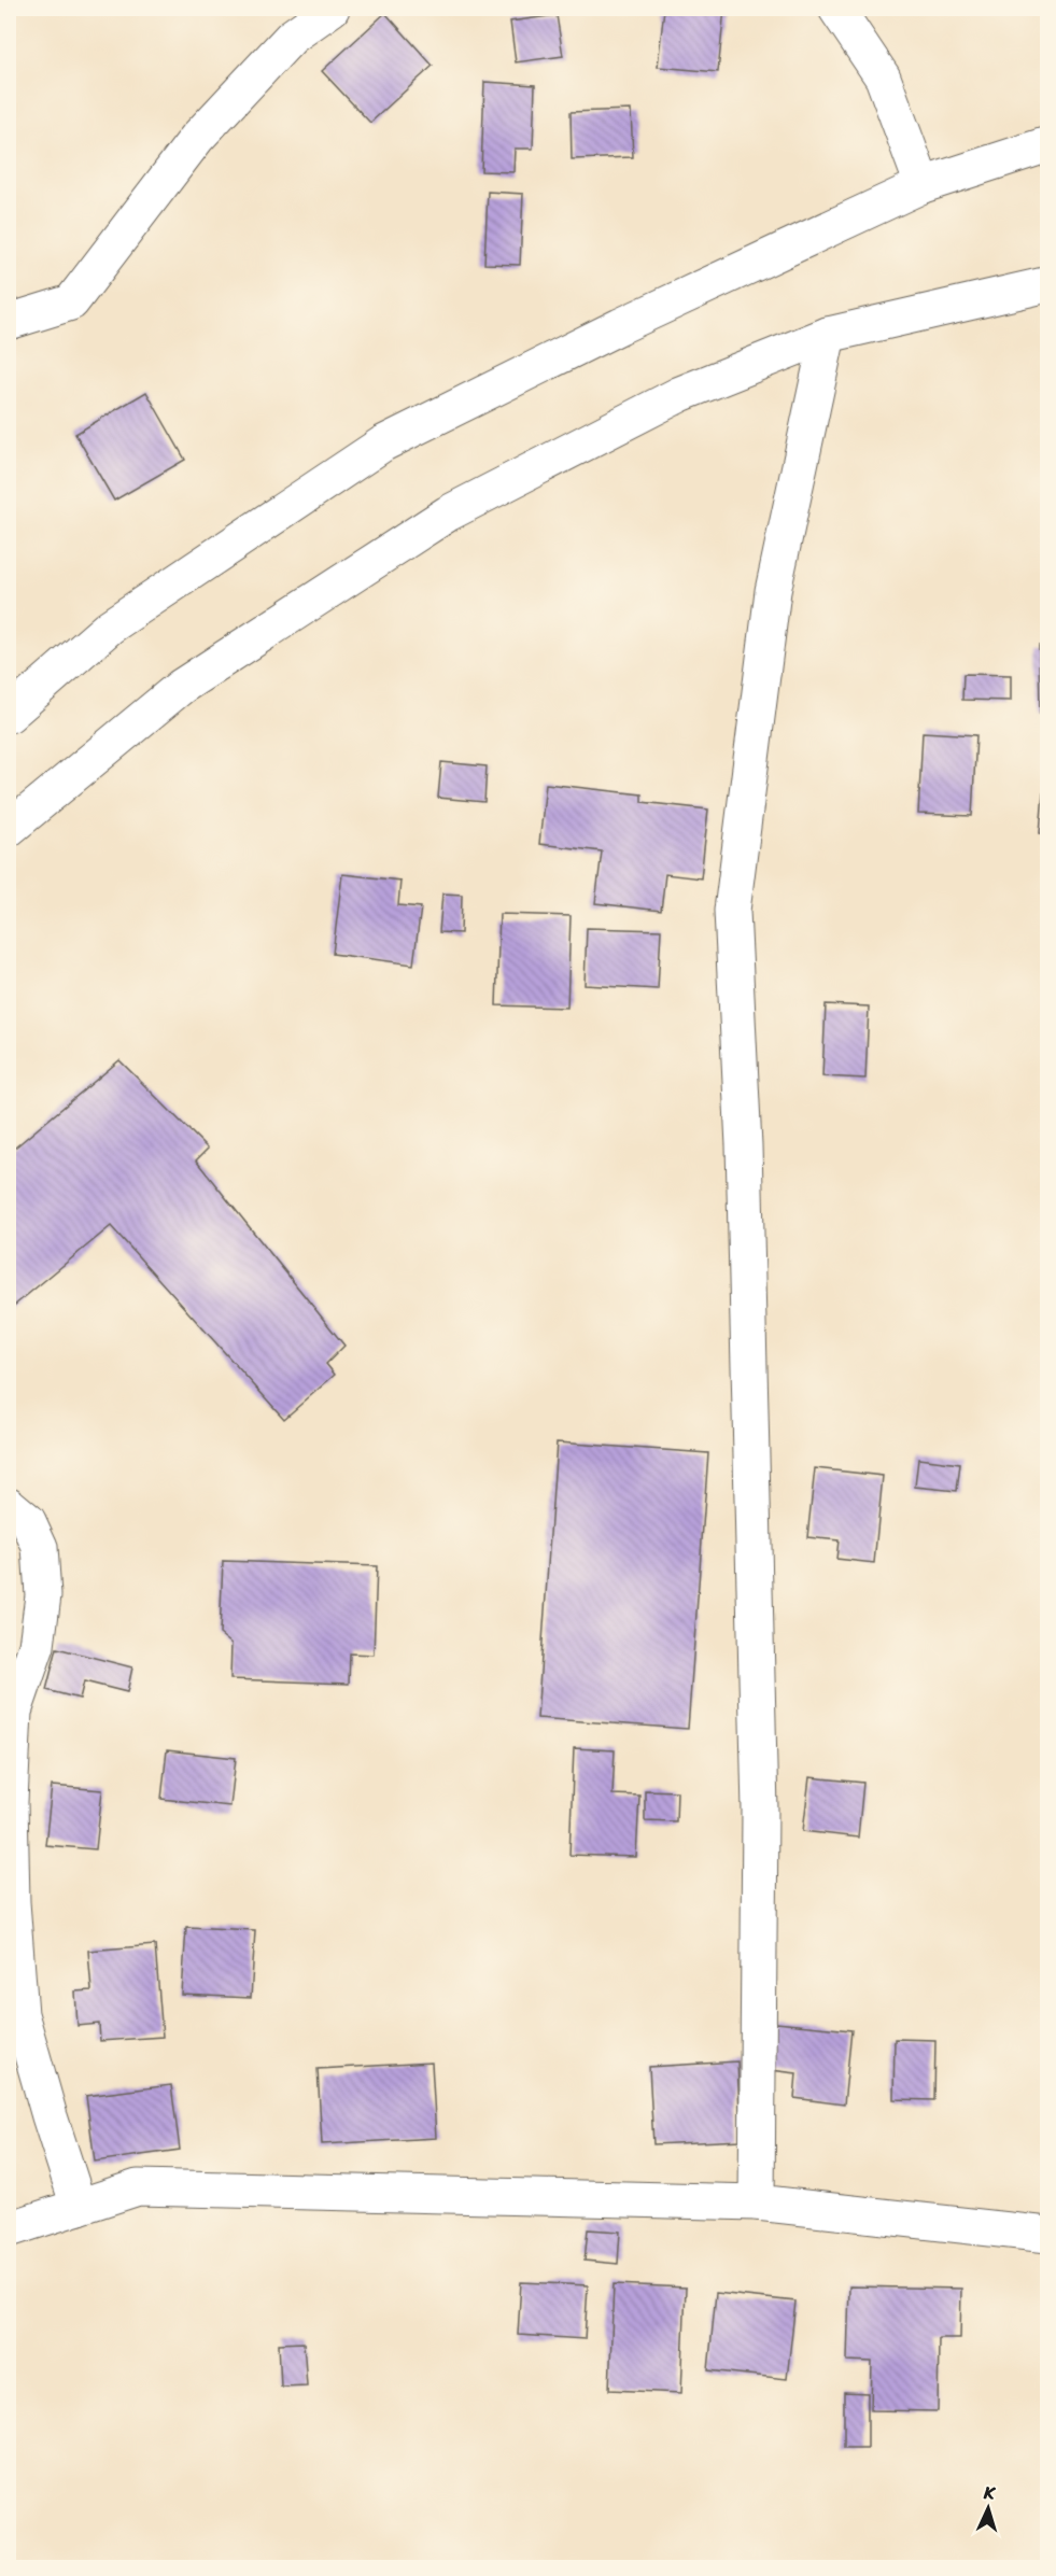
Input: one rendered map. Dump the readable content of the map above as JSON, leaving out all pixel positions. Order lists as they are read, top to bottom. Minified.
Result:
{"north":"top"}
